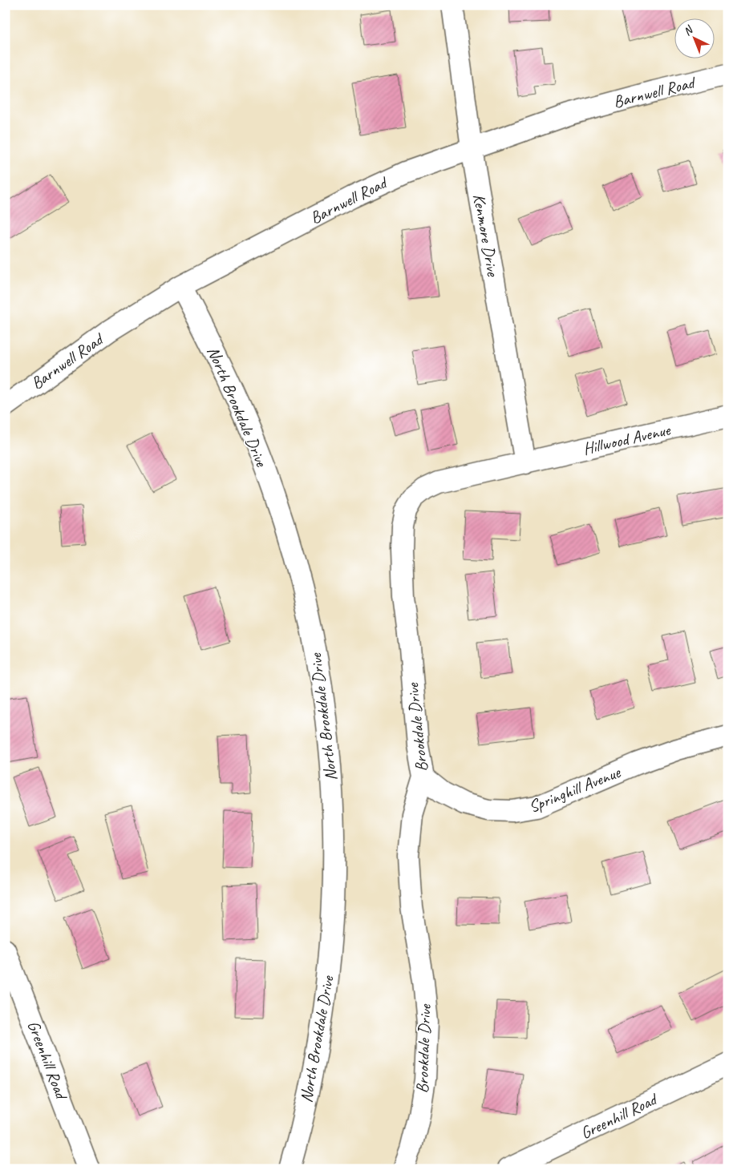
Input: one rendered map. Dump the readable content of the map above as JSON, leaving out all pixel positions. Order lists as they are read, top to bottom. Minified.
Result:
{"streets":{"street":["Barnwell Road","Kenmore Drive","North Brookdale Drive","Hillwood Avenue","Brookdale Drive","Springhill Avenue","Greenhill Road"]},"crossings":[["Barnwell Road","Kenmore Drive"],["Barnwell Road","North Brookdale Drive"],["Kenmore Drive","Hillwood Avenue"],["Kenmore Drive","Brookdale Drive"],["Hillwood Avenue","Brookdale Drive"],["Brookdale Drive","Springhill Avenue"]],"north":"top left"}
